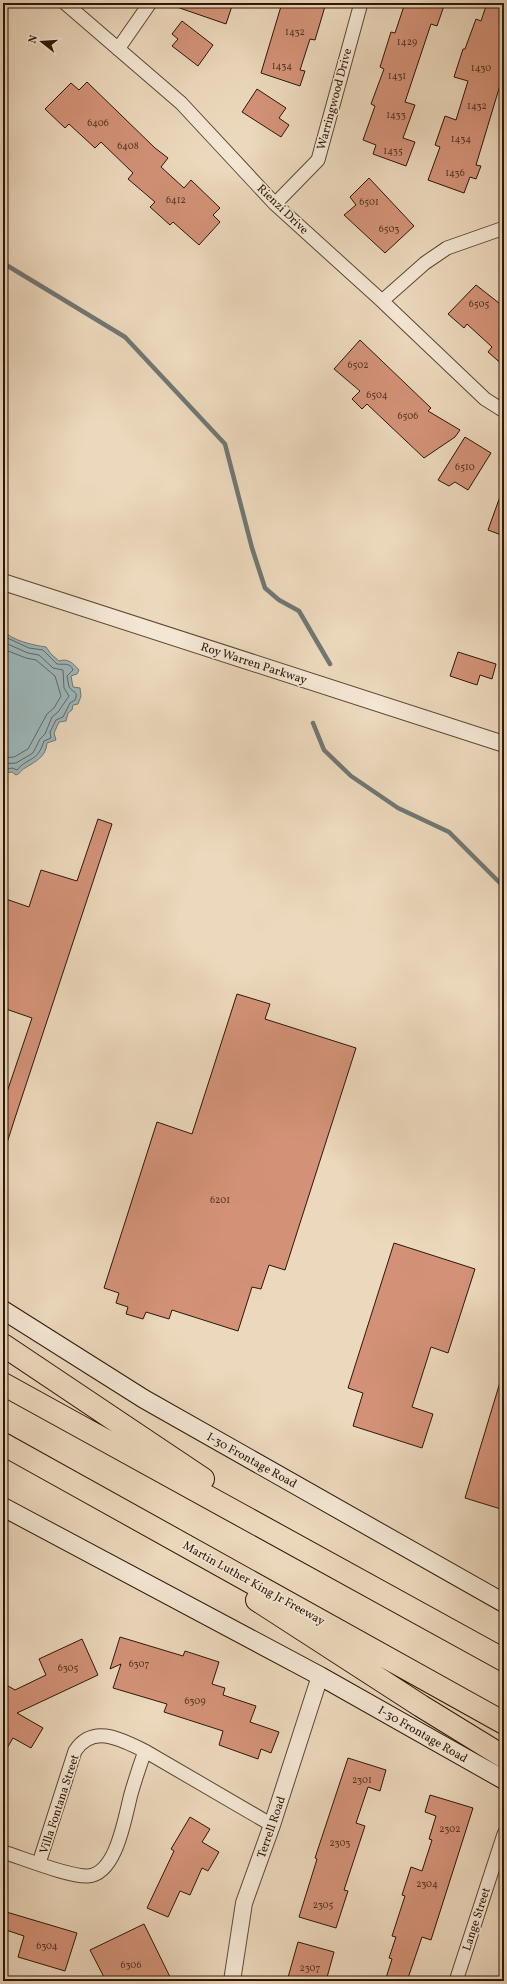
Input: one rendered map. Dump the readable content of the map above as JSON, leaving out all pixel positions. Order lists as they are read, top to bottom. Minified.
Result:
{"streets":{"highway":["Martin Luther King Jr Freeway"],"main road":["I-30 Frontage Road"],"street":["Warringwood Drive","Rienzi Drive","Roy Warren Parkway","Villa Fontana Street","Terrell Road","Lange Street"]},"crossings":[["Warringwood Drive","Rienzi Drive"],["I-30 Frontage Road","Terrell Road"],["Villa Fontana Street","Terrell Road"]],"house_numbers":["1432","1429","1434","1430","1431","1432","1433","6406","1434","6408","1435","1436","6412","6501","6503","6505","6502","6504","6506","6510","6201","6307","6305","6309","2301","2302","2303","2304","2305","6304","6306","2307"],"north":"left"}
